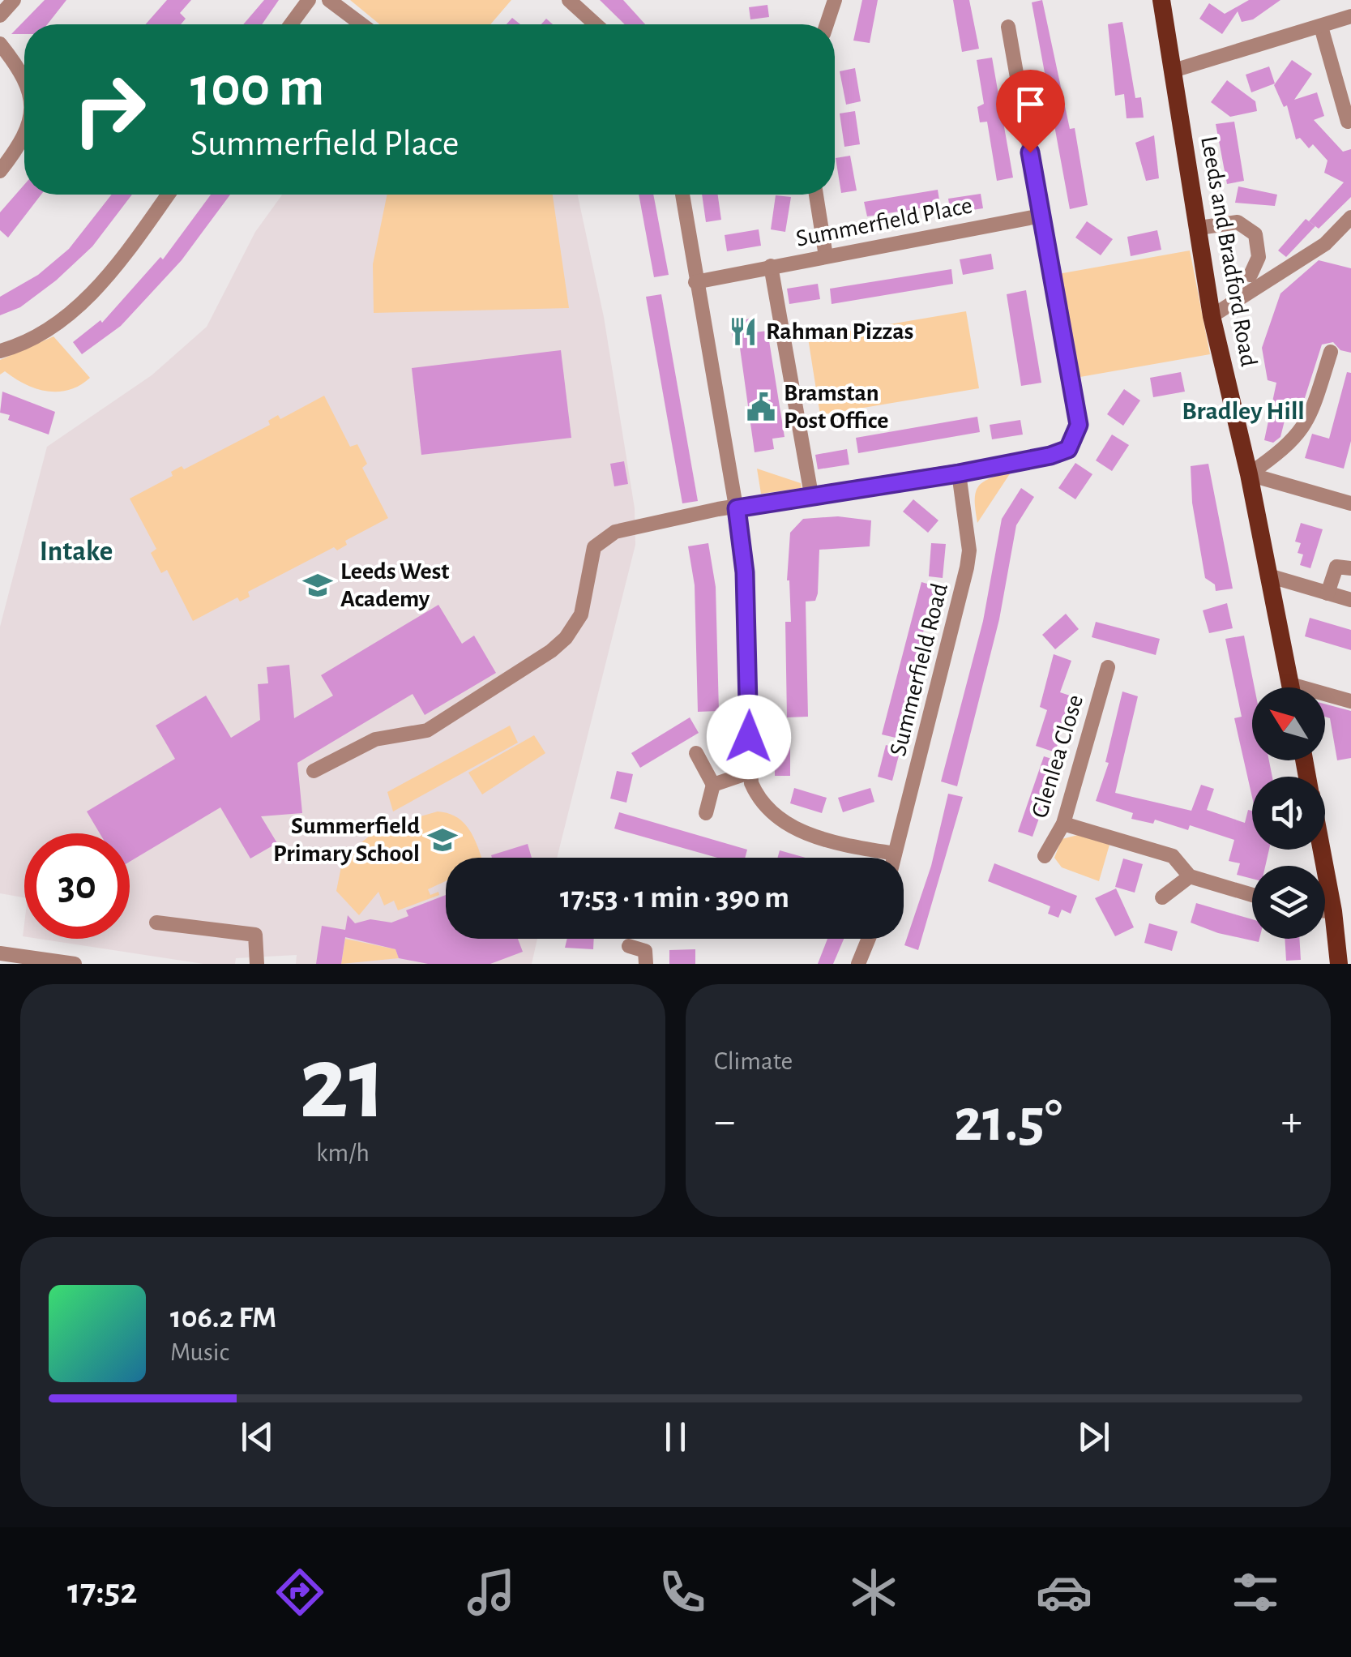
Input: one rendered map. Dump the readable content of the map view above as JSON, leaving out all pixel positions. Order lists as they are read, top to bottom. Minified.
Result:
{"streets":{"main road":["Leeds and Bradford Road"],"street":["Summerfield Place","Summerfield Road","Glenlea Close"]},"districts":["Bradley Hill","Intake"],"places":{"restaurant":["Rahman Pizzas"],"public building":["Bramstan Post Office"],"school or university":["Leeds West Academy","Summerfield Primary School"]},"north":"top left","page":{"turn":["100 m","Summerfield Place"],"limit":"30","trip":"17:53 · 1 min · 390 m","tile":[["21","km/h"],"Climate"],"heat":["−","21.5°","+"],"song":["106.2 FM","Music"],"tabs":"17:52"}}
